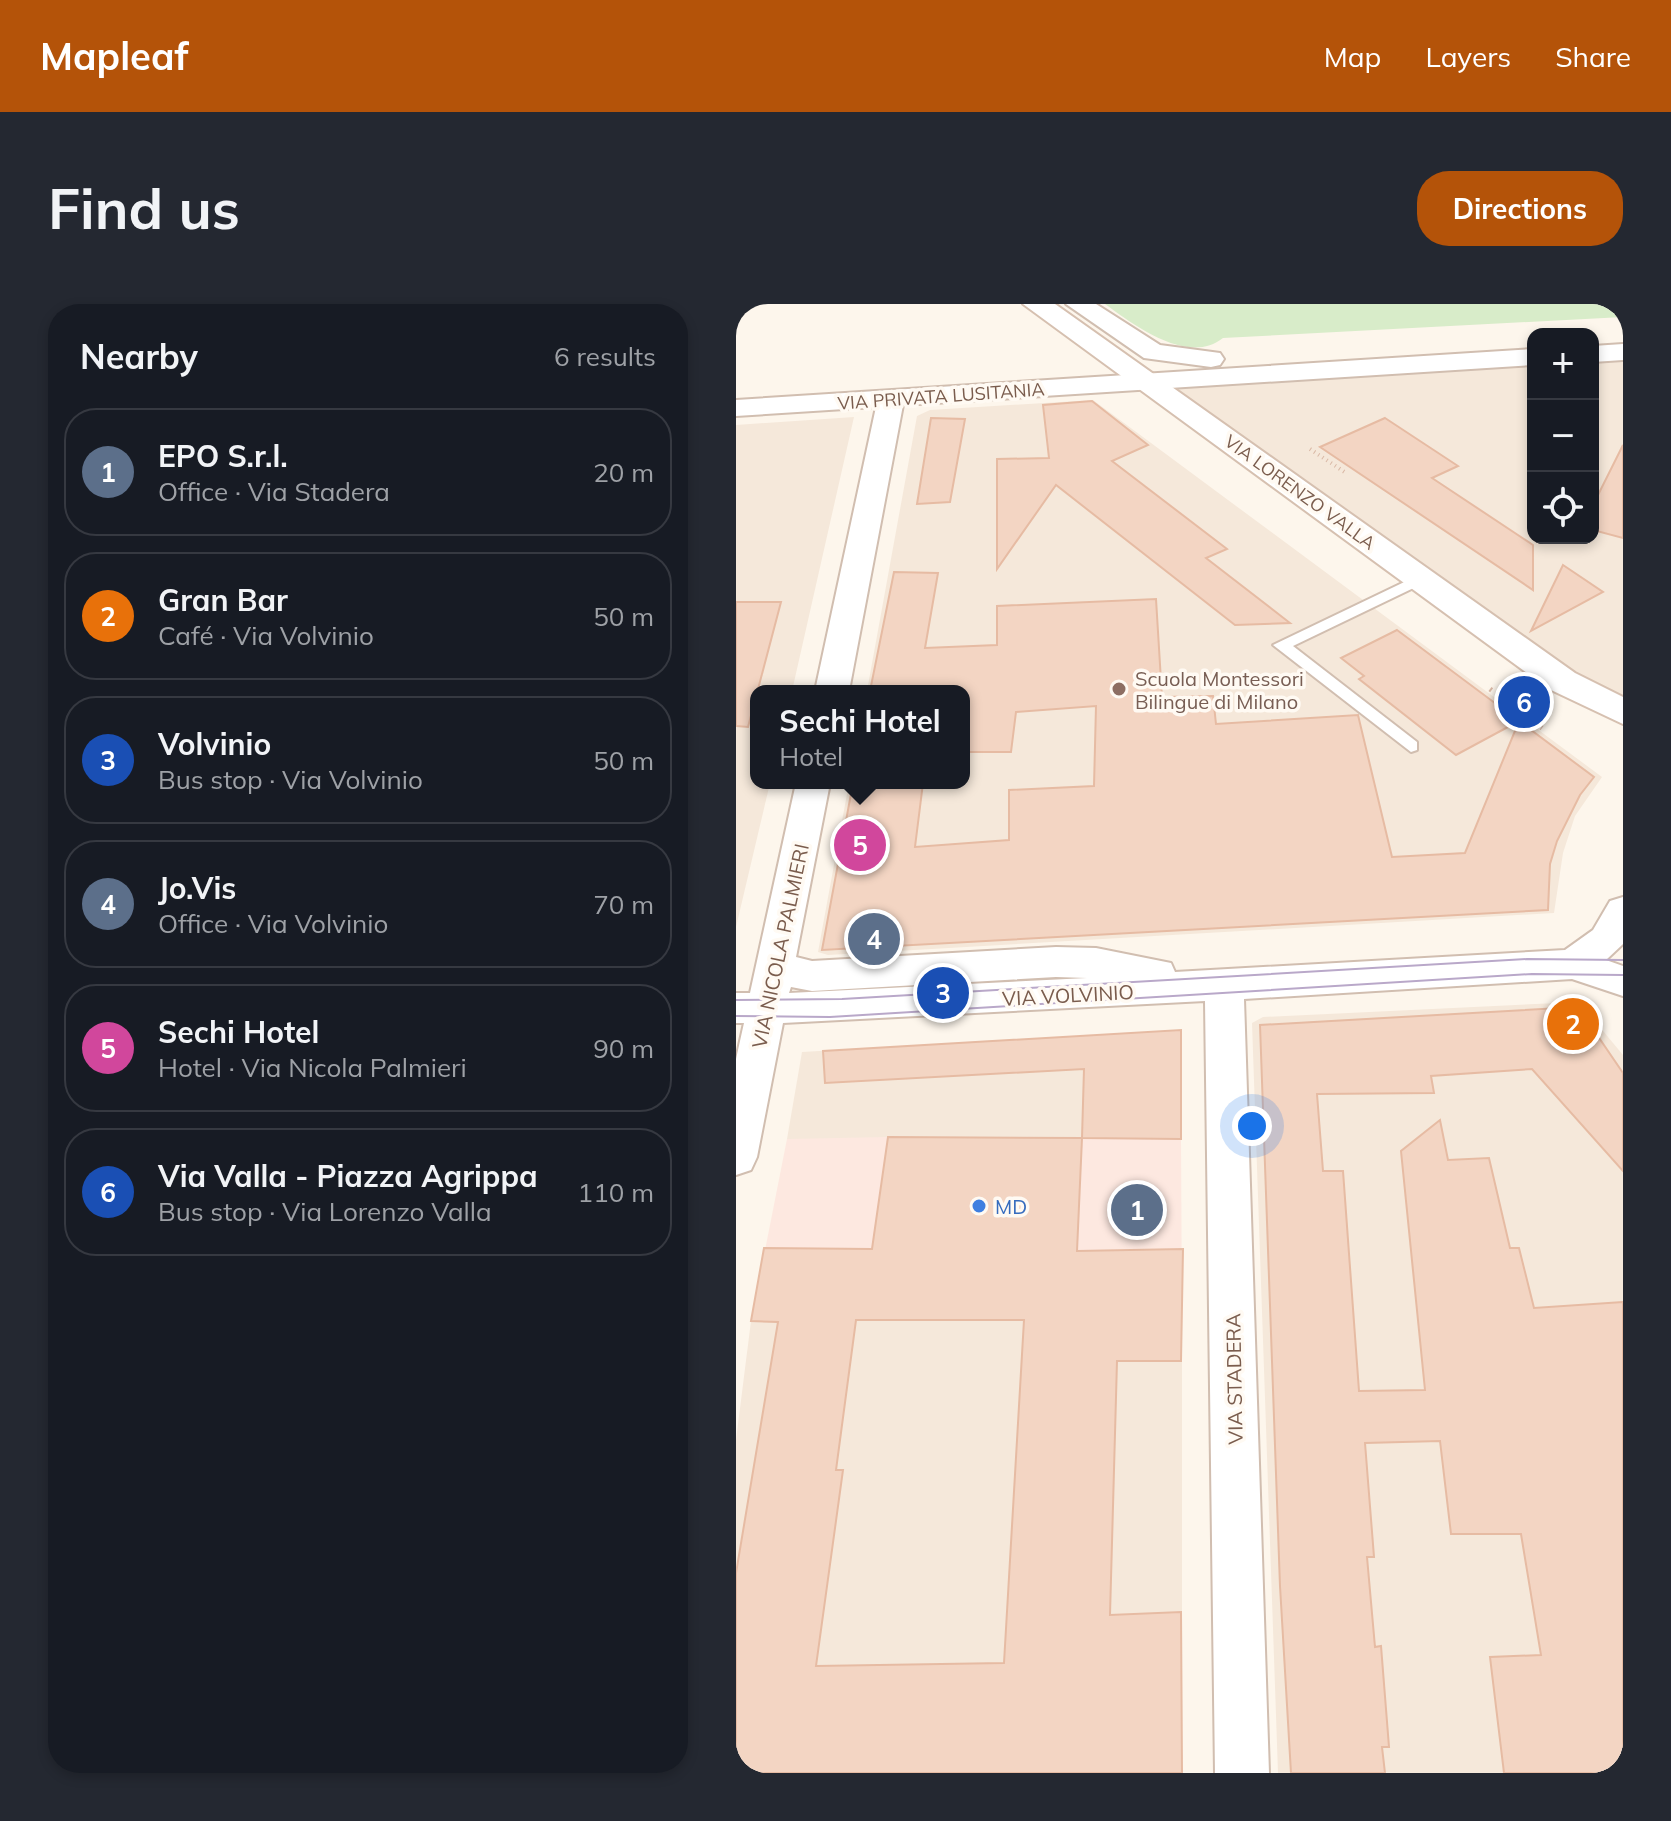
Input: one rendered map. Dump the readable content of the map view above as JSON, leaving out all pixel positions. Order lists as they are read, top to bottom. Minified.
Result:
{"streets":{"main road":["VIA LORENZO VALLA"],"street":["VIA PRIVATA LUSITANIA","VIA NICOLA PALMIERI","VIA VOLVINIO","VIA STADERA"]},"crossings":[["VIA PRIVATA LUSITANIA","VIA LORENZO VALLA"],["VIA NICOLA PALMIERI","VIA VOLVINIO"],["VIA VOLVINIO","VIA STADERA"]],"places":["Scuola Montessori Bilingue di Milano","MD"],"page":{"header":"Mapleaf","nav":["Map","Layers","Share"],"buttons":"Directions","title":"Find us","heading":["Nearby","6 results"],"map_buttons":["+","−"],"list":[{"mark":"1","name":"EPO S.r.l.","note":"Office · Via Stadera","value":"20 m"},{"mark":"2","name":"Gran Bar","note":"Café · Via Volvinio","value":"50 m"},{"mark":"3","name":"Volvinio","note":"Bus stop · Via Volvinio","value":"50 m"},{"mark":"4","name":"Jo.Vis","note":"Office · Via Volvinio","value":"70 m"},{"mark":"5","name":"Sechi Hotel","note":"Hotel · Via Nicola Palmieri","value":"90 m"},{"mark":"6","name":"Via Valla - Piazza Agrippa","note":"Bus stop · Via Lorenzo Valla","value":"110 m"}],"pins":["6","5","4","3","2","1"],"popup":["Sechi Hotel","Hotel"]}}
